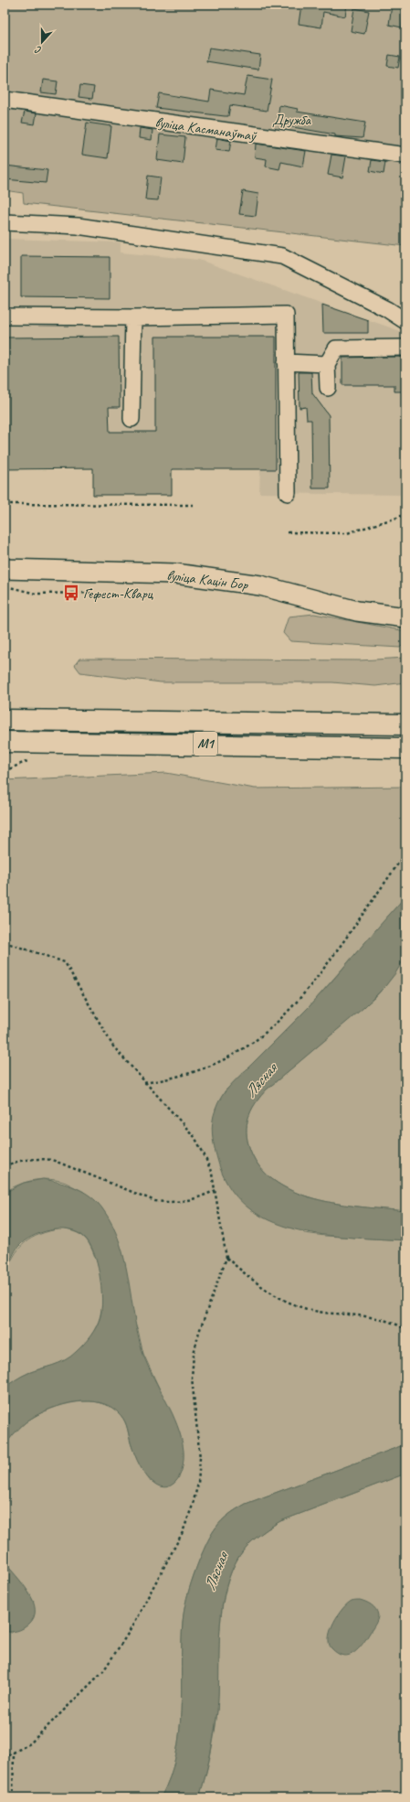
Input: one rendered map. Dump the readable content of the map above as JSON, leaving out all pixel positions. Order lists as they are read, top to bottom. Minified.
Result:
{"streets":{"highway":["М1"],"main road":["вуліца Кацін Бор"],"lane":["вуліца Касманаўтаў"]},"water":["Лясная"],"parks":["Дружба"],"places":{"bus stop":["Гефест-Кварц"]},"north":"bottom"}
